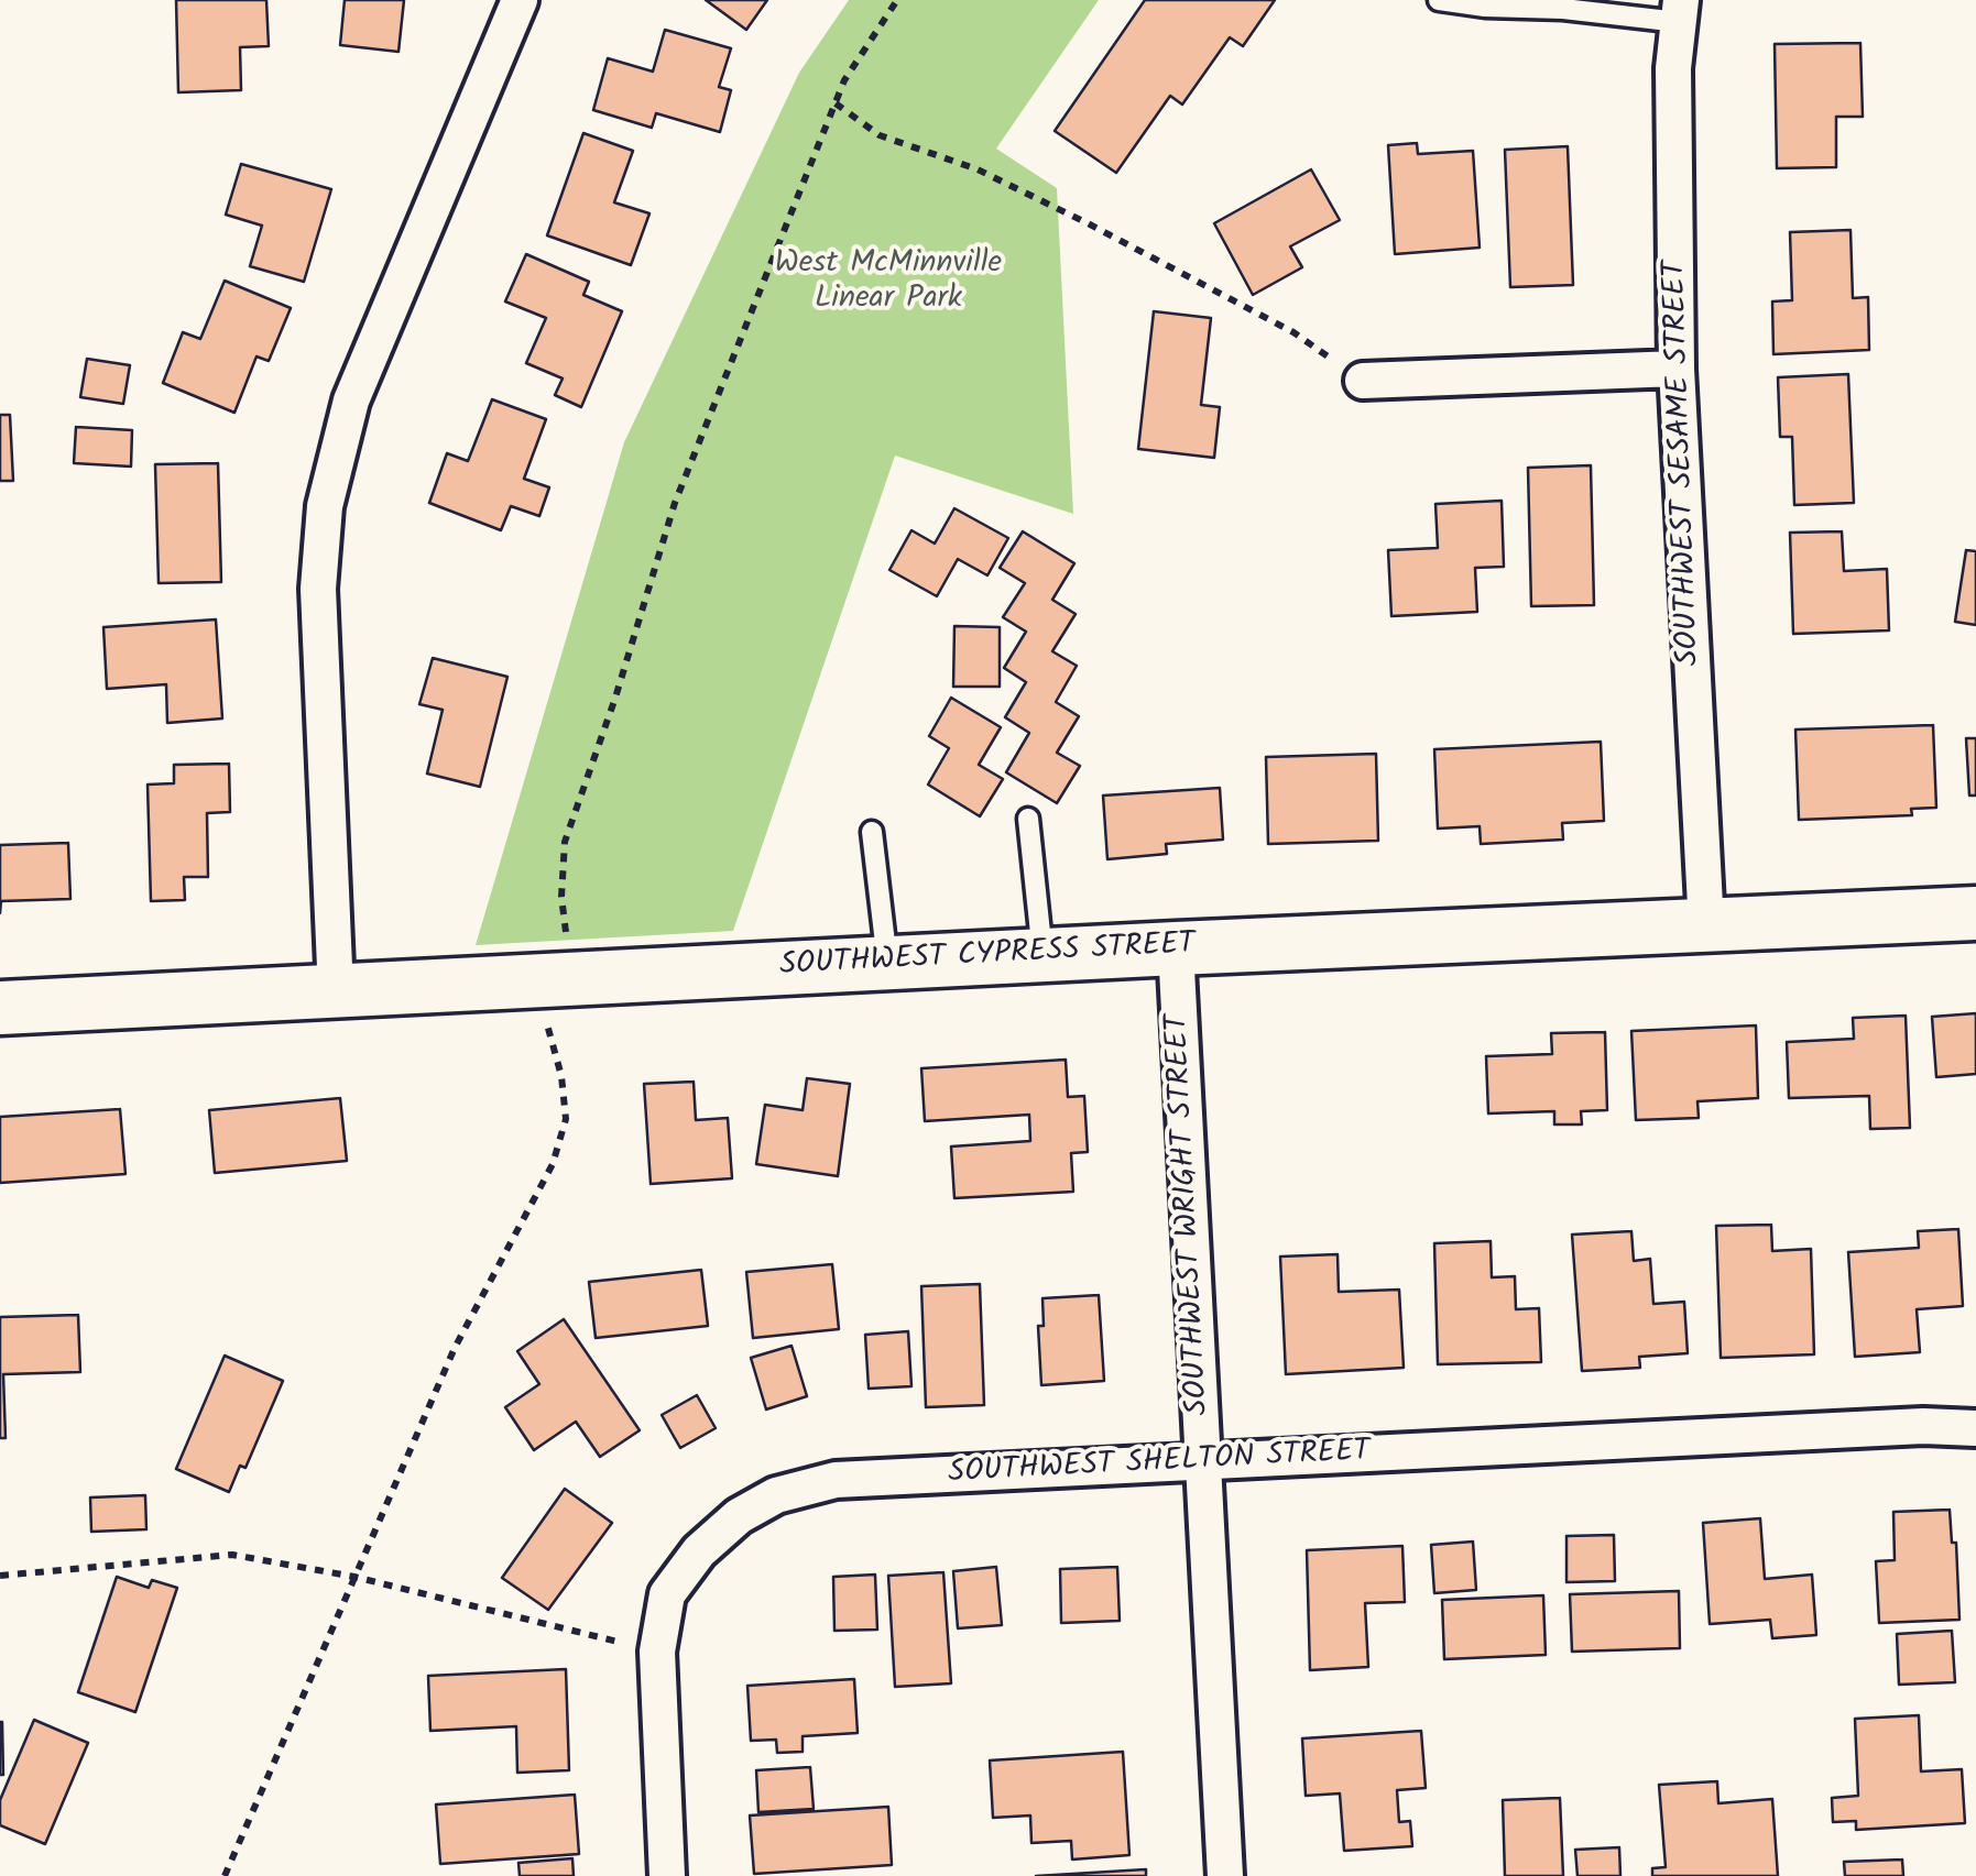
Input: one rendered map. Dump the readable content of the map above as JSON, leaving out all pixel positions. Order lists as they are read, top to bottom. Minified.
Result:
{"streets":{"main road":["SOUTHWEST CYPRESS STREET"],"street":["SOUTHWEST SESAME STREET","SOUTHWEST WRIGHT STREET","SOUTHWEST SHELTON STREET"]},"crossings":[["SOUTHWEST SESAME STREET","SOUTHWEST CYPRESS STREET"],["SOUTHWEST CYPRESS STREET","SOUTHWEST WRIGHT STREET"],["SOUTHWEST WRIGHT STREET","SOUTHWEST SHELTON STREET"]],"parks":["West McMinnville Linear Park"]}
